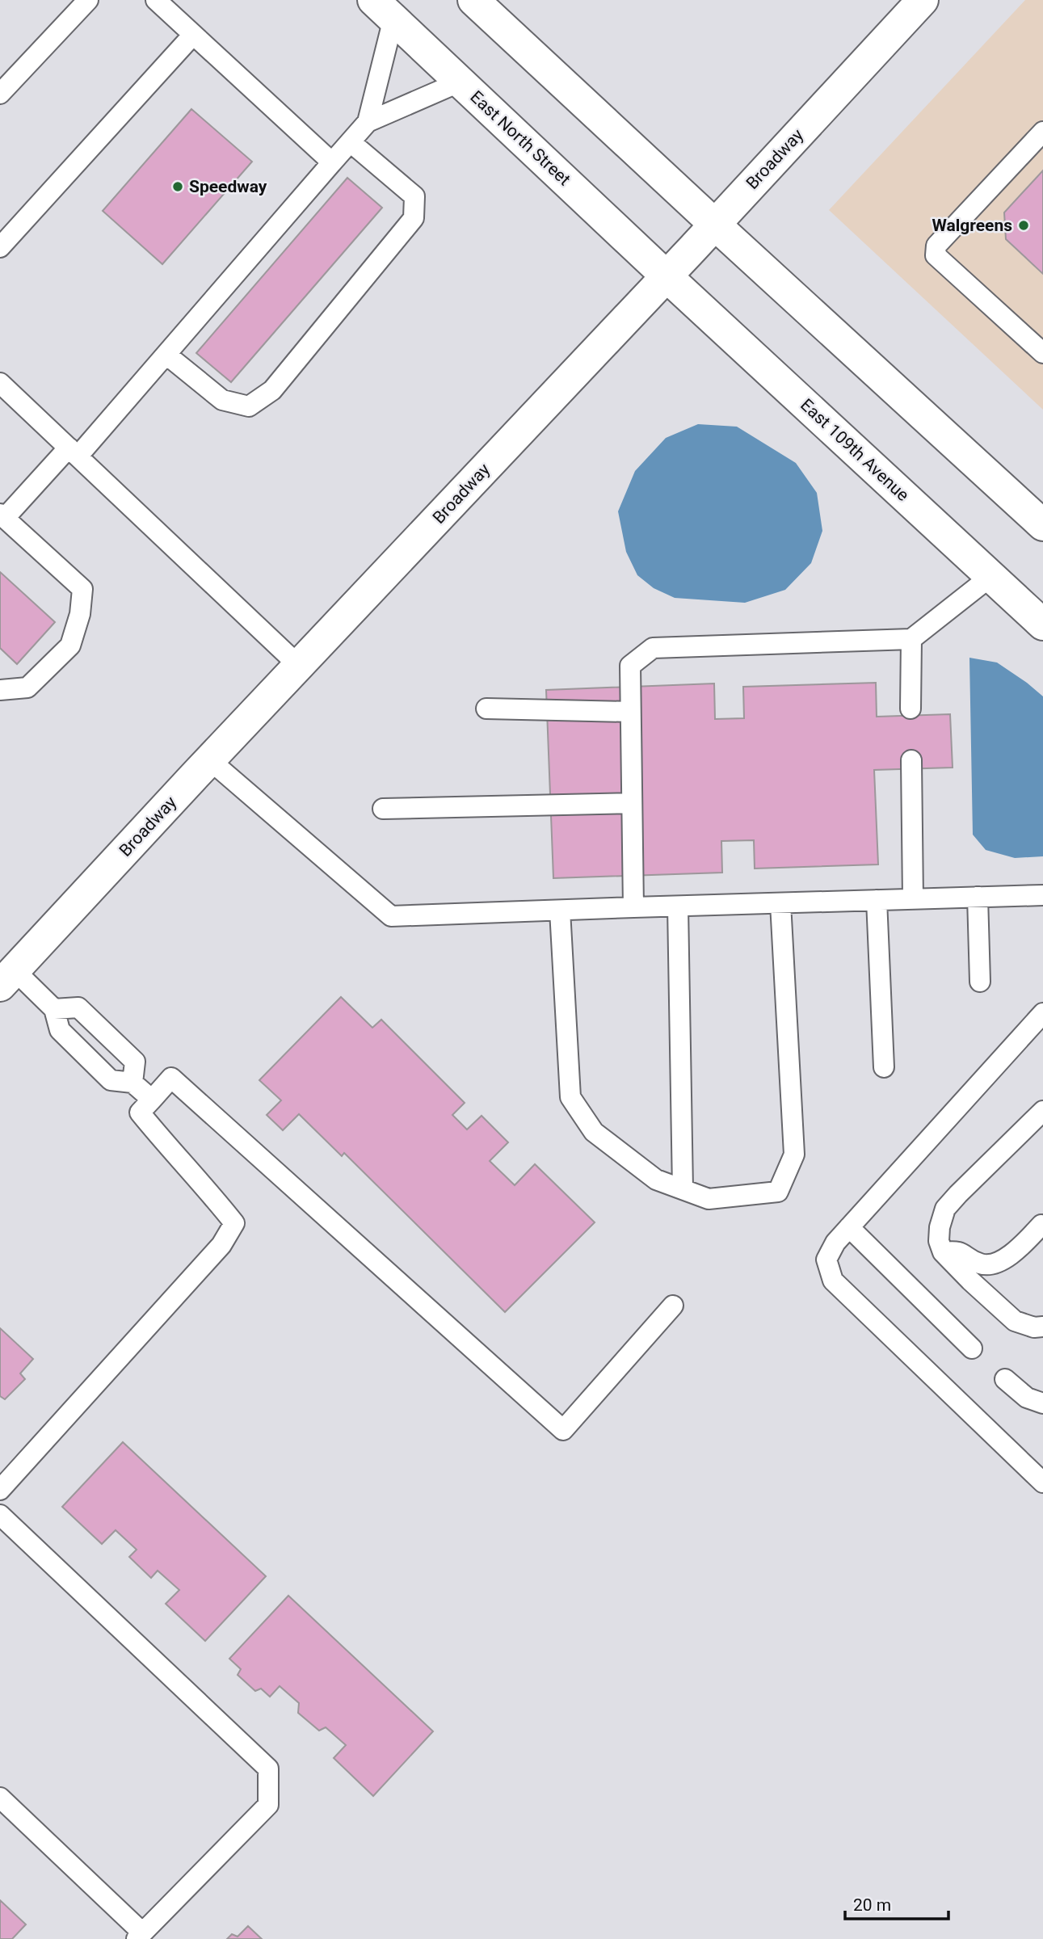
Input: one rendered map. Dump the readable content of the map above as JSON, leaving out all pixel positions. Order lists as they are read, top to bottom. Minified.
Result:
{"streets":{"main road":["East North Street","Broadway","East 109th Avenue"]},"crossings":[["East North Street","Broadway"],["East North Street","East 109th Avenue"],["Broadway","East 109th Avenue"]],"places":["Speedway","Walgreens"],"scale_bar":"20 m"}
